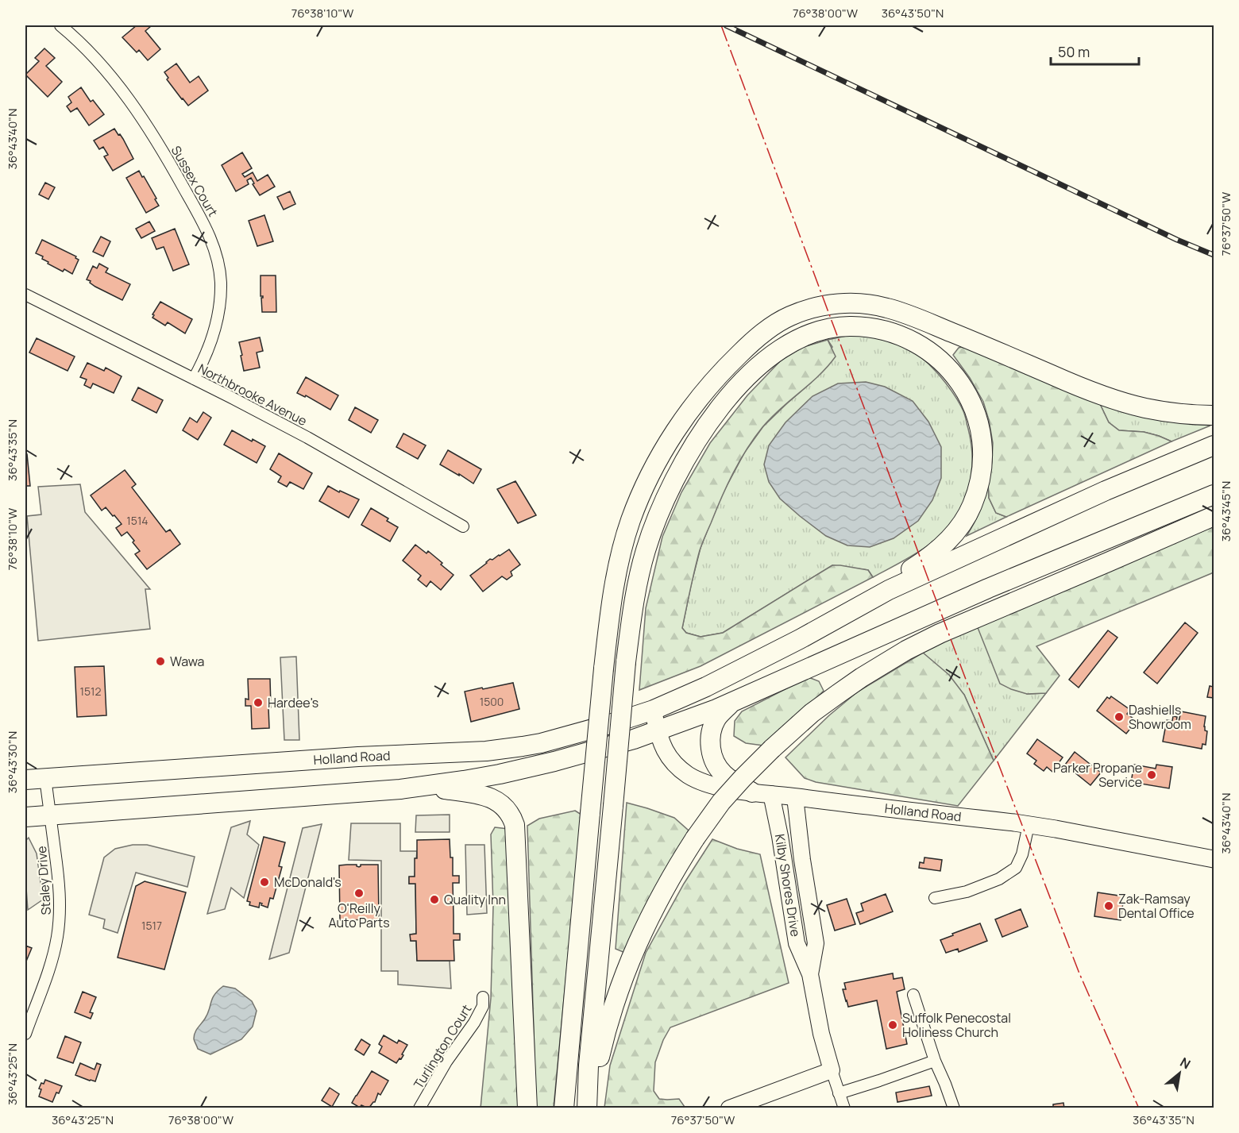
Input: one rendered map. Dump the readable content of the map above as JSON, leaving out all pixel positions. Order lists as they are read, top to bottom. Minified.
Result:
{"streets":{"highway":["Holland Road"],"street":["Sussex Court","Northbrooke Avenue","Staley Drive","Kilby Shores Drive","Turlington Court"]},"crossings":[["Sussex Court","Northbrooke Avenue"],["Holland Road","Staley Drive"],["Holland Road","Kilby Shores Drive"]],"places":["Wawa","Hardee's","Dashiells Showroom","Parker Propane Service","McDonald's","O'Reilly Auto Parts","Quality Inn","Zak-Ramsay Dental Office","Suffolk Penecostal Holiness Church"],"house_numbers":["1514","1512","1500","1517"],"scale_bar":"50 m","north":"top right","coordinates":["76°38'10\"W","76°38'00\"W","36°43'50\"N","36°43'40\"N","76°37'50\"W","36°43'35\"N","36°43'45\"N","36°43'30\"N","36°43'25\"N"]}
